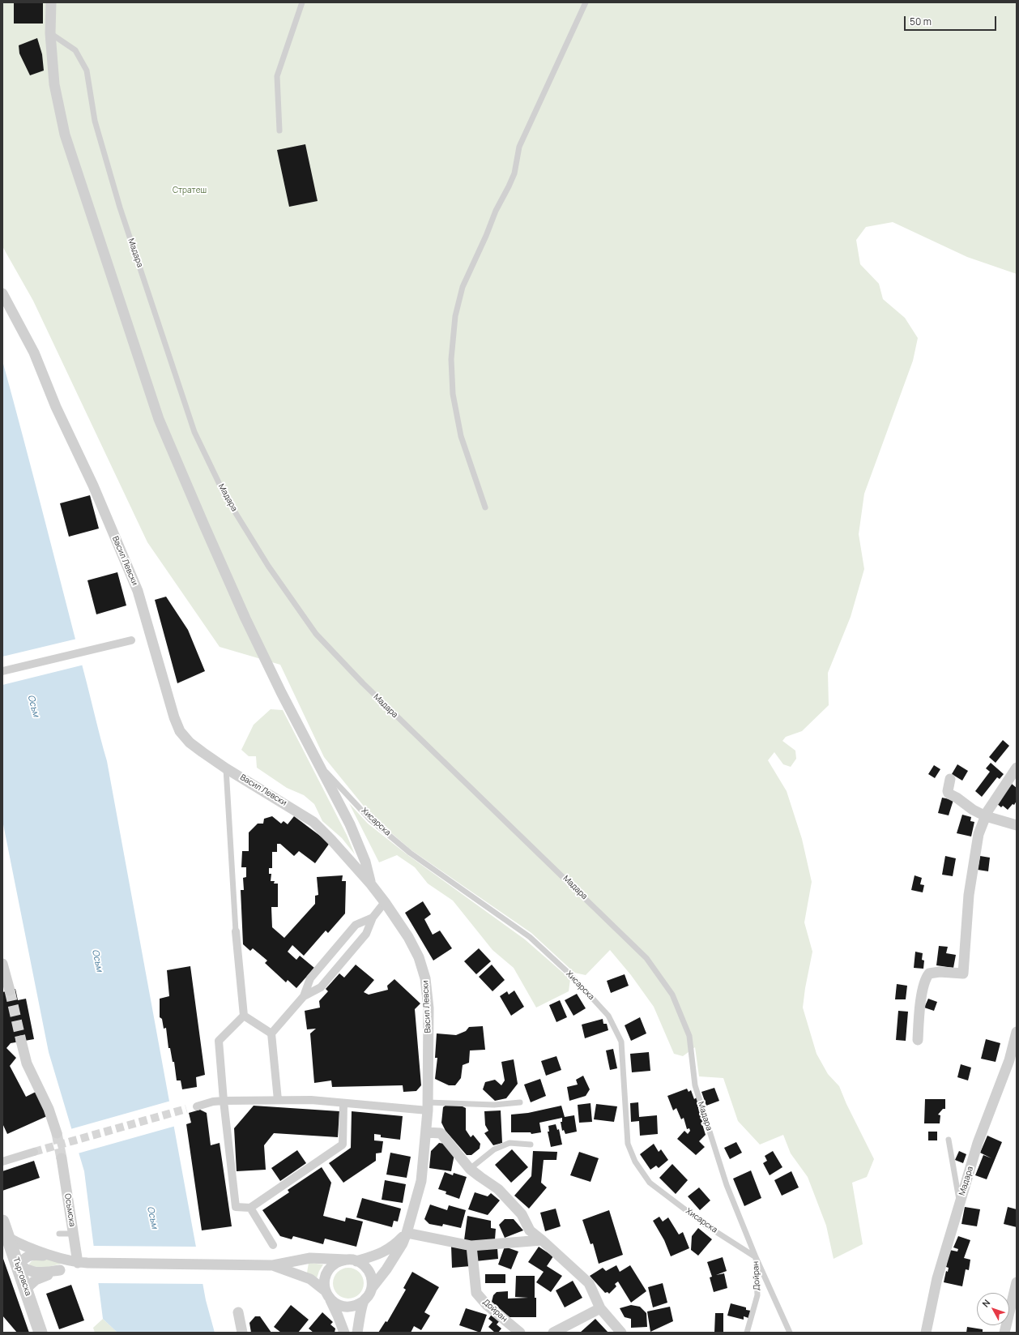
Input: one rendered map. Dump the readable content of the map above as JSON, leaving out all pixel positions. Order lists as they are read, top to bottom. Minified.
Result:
{"streets":{"street":["Мадара","Васил Левски","Осъмска","Дойран","Търговска"],"lane":["Хисарска"]},"crossings":[["Мадара","Хисарска"],["Мадара","Дойран"],["Хисарска","Дойран"]],"water":["Осъм"],"parks":["Стратеш"],"scale_bar":"50 m","north":"top left"}
